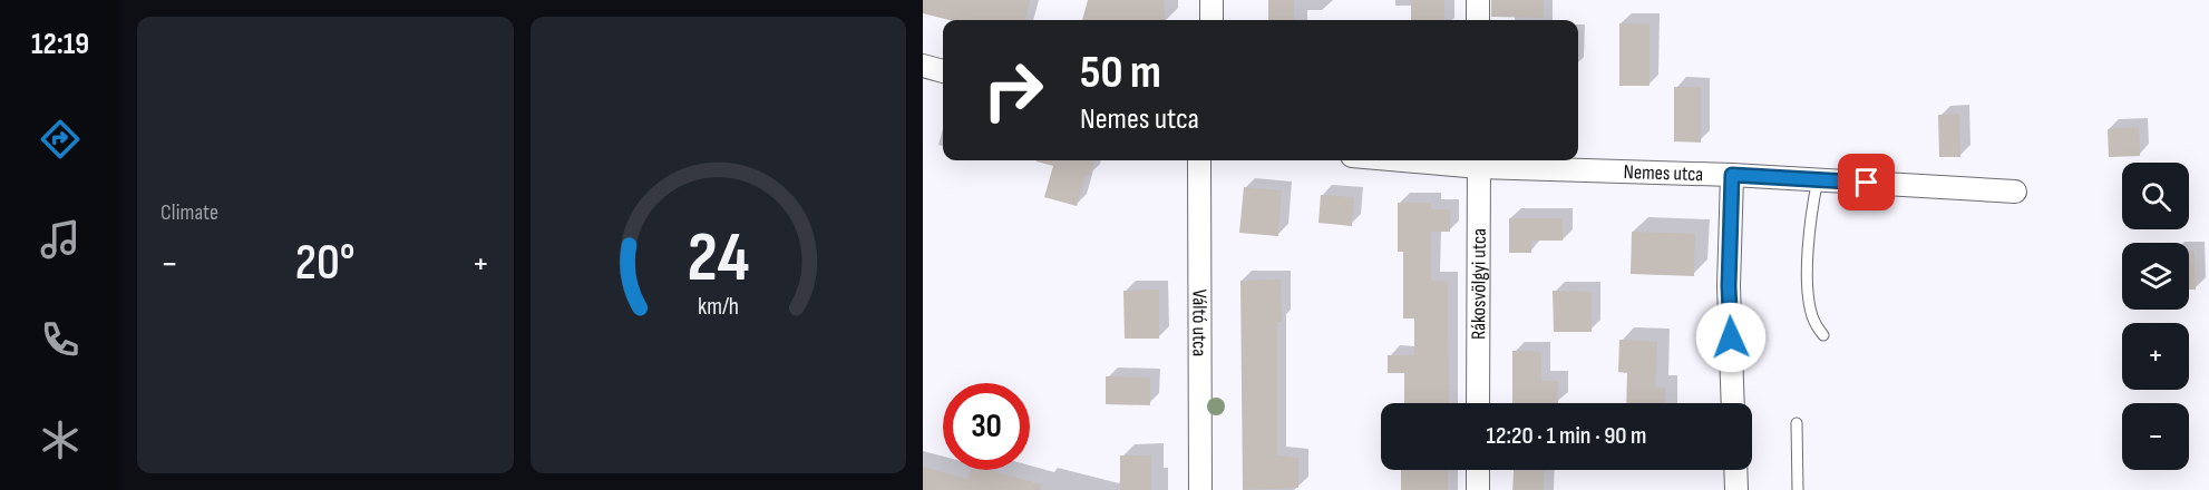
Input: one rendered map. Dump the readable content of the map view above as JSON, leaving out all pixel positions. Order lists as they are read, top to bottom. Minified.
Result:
{"streets":{"street":["Nemes utca","Rákosvölgyi utca","Váltó utca"]},"crossings":[["Nemes utca","Rákosvölgyi utca"]],"page":{"tabs":"12:19","tile":"Climate","turn":["50 m","Nemes utca"],"map_buttons":["+","−"],"heat":["−","20°","+"],"limit":"30","trip":"12:20 · 1 min · 90 m","gauge":["24","km/h"]}}
